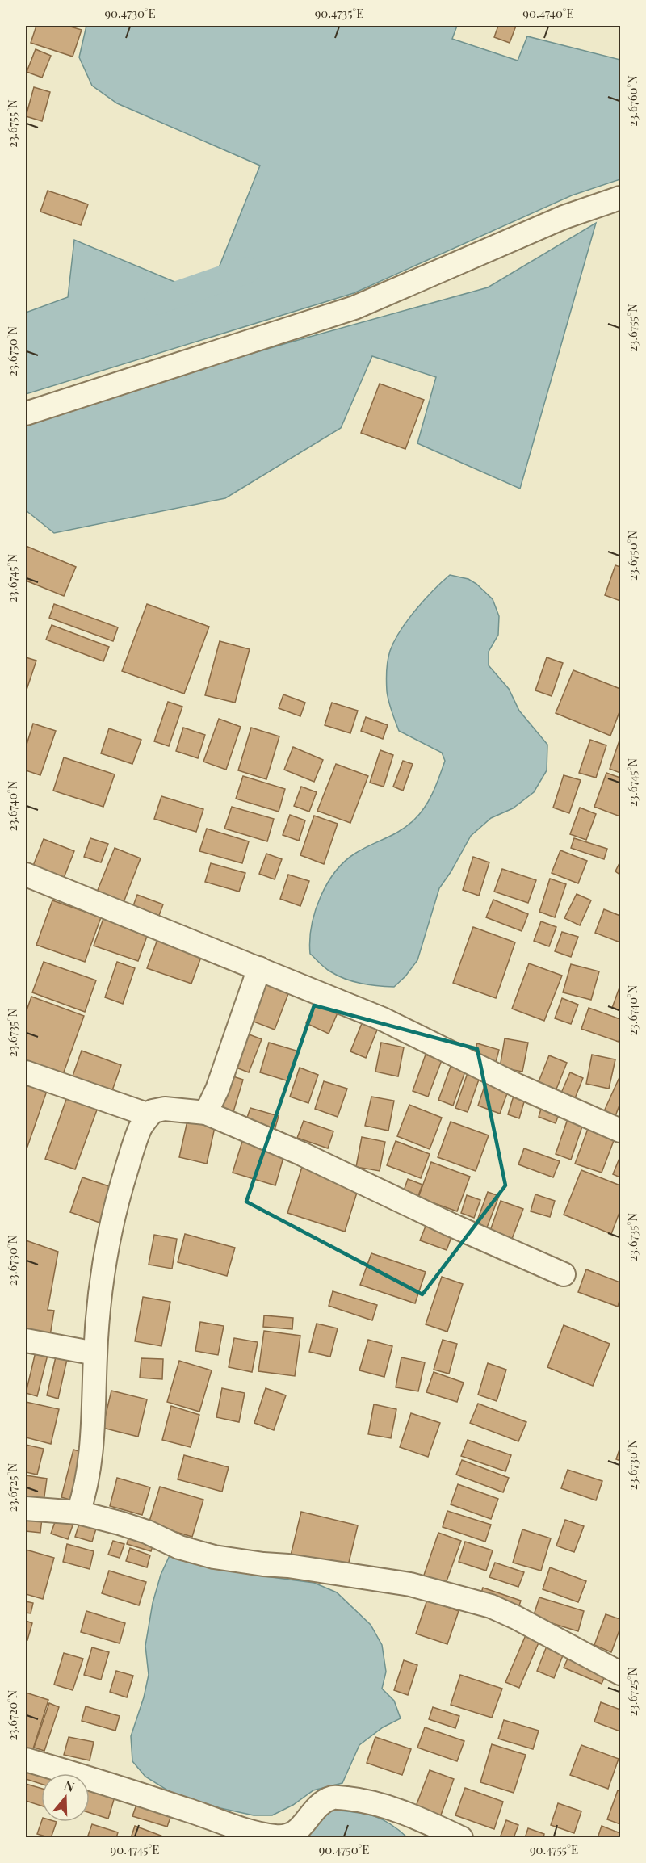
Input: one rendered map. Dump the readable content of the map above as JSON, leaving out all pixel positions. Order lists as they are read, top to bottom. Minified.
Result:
{"north":"top","coordinates":["90.4730°E","90.4735°E","90.4740°E","23.6760°N","23.6755°N","23.6750°N","23.6745°N","23.6740°N","23.6735°N","23.6730°N","23.6725°N","23.6720°N","90.4745°E","90.4750°E","90.4755°E"]}
